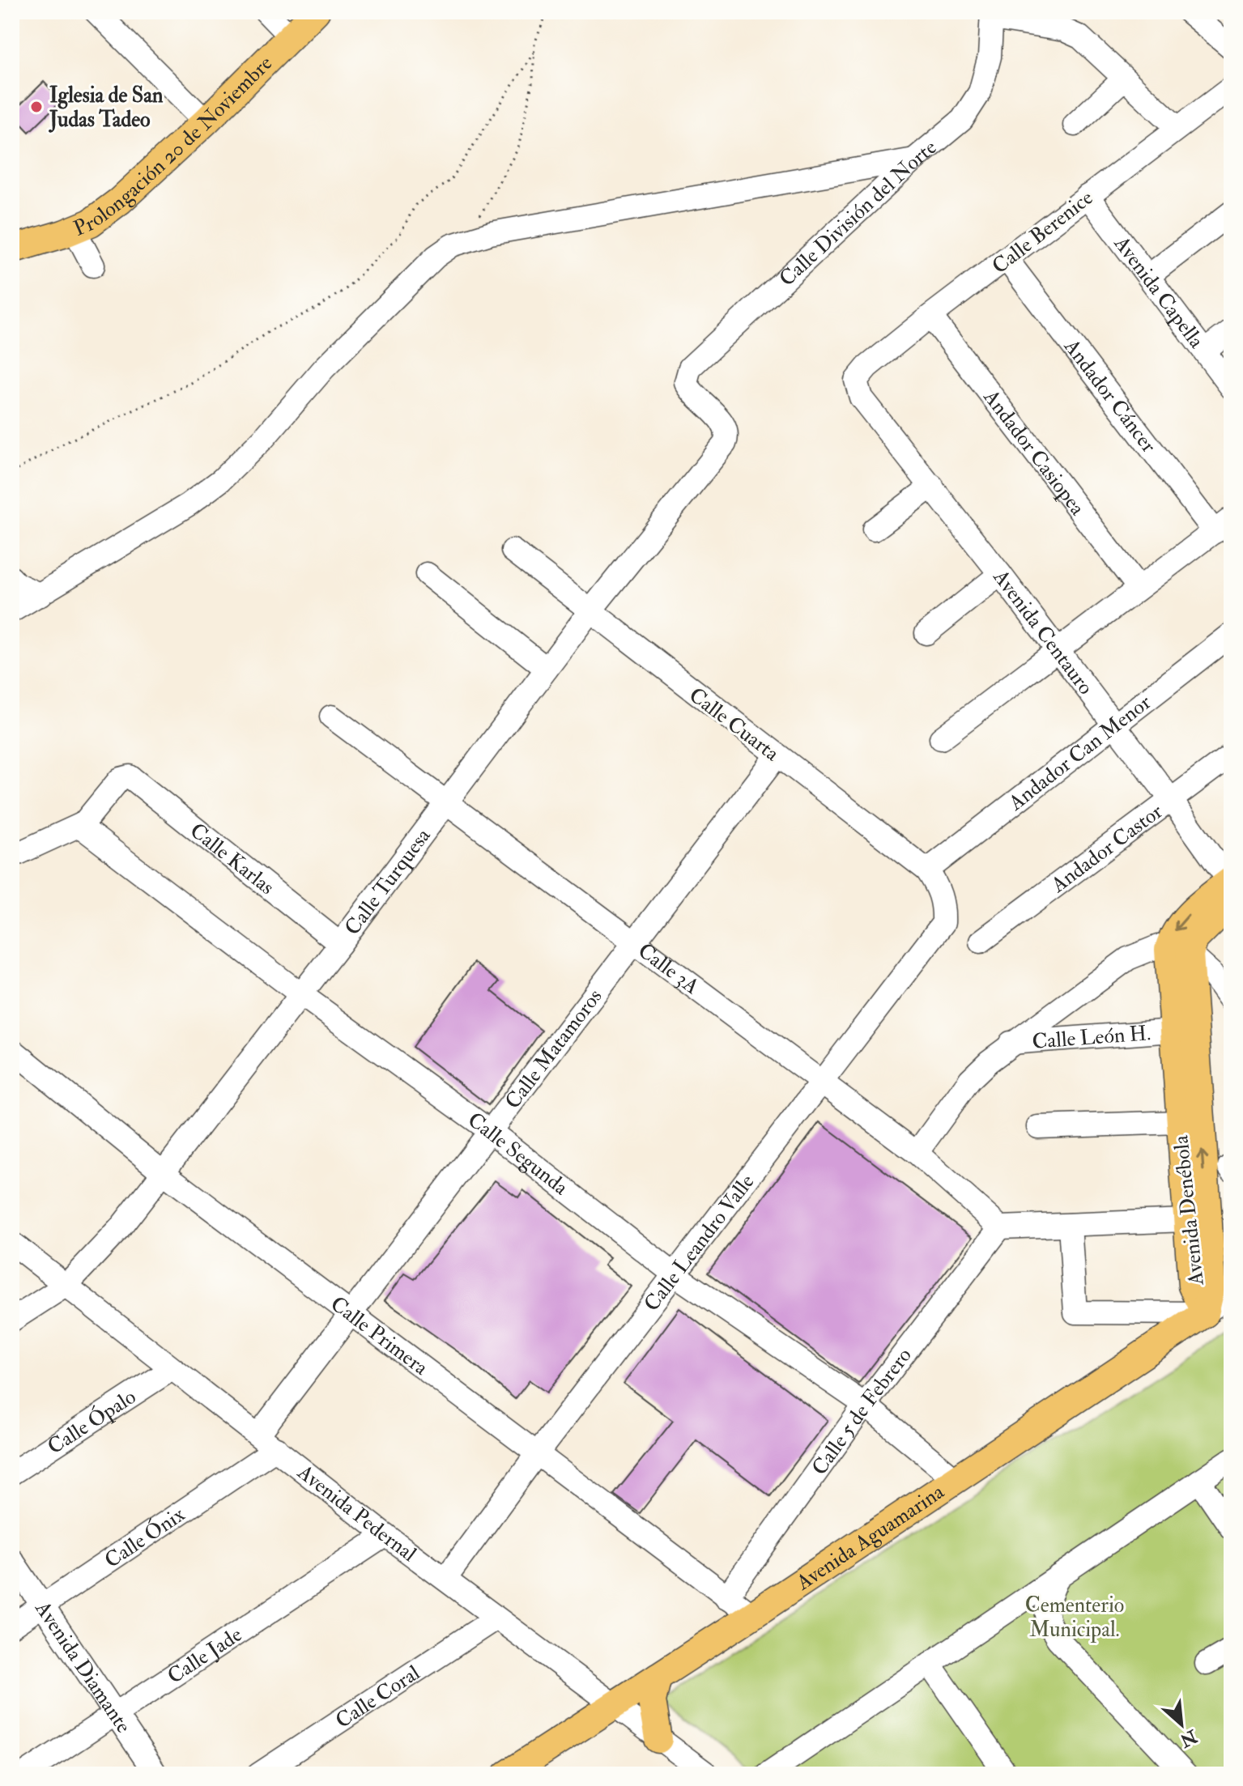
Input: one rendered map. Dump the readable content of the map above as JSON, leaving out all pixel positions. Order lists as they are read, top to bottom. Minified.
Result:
{"streets":{"main road":["Prolongación 20 de Noviembre","Avenida Denébola","Avenida Aguamarina"],"street":["Calle División del Norte","Calle Berenice","Avenida Capella","Andador Cáncer","Andador Casiopea","Avenida Centauro","Calle Cuarta","Andador Can Menor","Andador Castor","Calle Karlas","Calle Turquesa","Calle 3A","Calle León H.","Calle Matamoros","Calle Segunda","Calle Leandro Valle","Calle Primera","Calle 5 de Febrero","Calle Ópalo","Avenida Pedernal","Calle Ónix","Calle Jade","Avenida Diamante","Calle Coral"]},"crossings":[["Calle División del Norte","Calle Turquesa"],["Calle Berenice","Avenida Capella"],["Calle Berenice","Andador Cáncer"],["Calle Berenice","Andador Casiopea"],["Calle Berenice","Avenida Centauro"],["Avenida Centauro","Andador Can Menor"],["Avenida Centauro","Andador Castor"],["Calle Cuarta","Andador Can Menor"],["Calle Cuarta","Calle Turquesa"],["Calle Cuarta","Calle Matamoros"],["Calle Cuarta","Calle Leandro Valle"],["Calle Karlas","Calle Turquesa"],["Calle Karlas","Calle Segunda"],["Calle Turquesa","Calle 3A"],["Calle Turquesa","Calle Segunda"],["Calle Turquesa","Calle Primera"],["Calle Turquesa","Avenida Pedernal"],["Calle 3A","Calle Matamoros"],["Calle 3A","Calle Leandro Valle"],["Calle 3A","Calle 5 de Febrero"],["Calle León H.","Avenida Denébola"],["Calle Matamoros","Calle Segunda"],["Calle Matamoros","Calle Primera"],["Calle Matamoros","Avenida Pedernal"],["Calle Matamoros","Calle Ónix"],["Calle Segunda","Calle Leandro Valle"],["Calle Segunda","Calle 5 de Febrero"],["Calle Segunda","Avenida Aguamarina"],["Avenida Denébola","Avenida Aguamarina"],["Calle Leandro Valle","Calle Primera"],["Calle Leandro Valle","Avenida Pedernal"],["Calle Primera","Calle 5 de Febrero"],["Calle Primera","Avenida Aguamarina"],["Calle Ópalo","Avenida Pedernal"],["Avenida Pedernal","Avenida Aguamarina"],["Avenida Pedernal","Calle Ónix"],["Avenida Pedernal","Calle Jade"],["Avenida Pedernal","Calle Coral"],["Calle Ónix","Avenida Diamante"],["Calle Jade","Avenida Diamante"]],"parks":["Cementerio Municipal."],"places":["Iglesia de San Judas Tadeo"],"north":"bottom right"}
